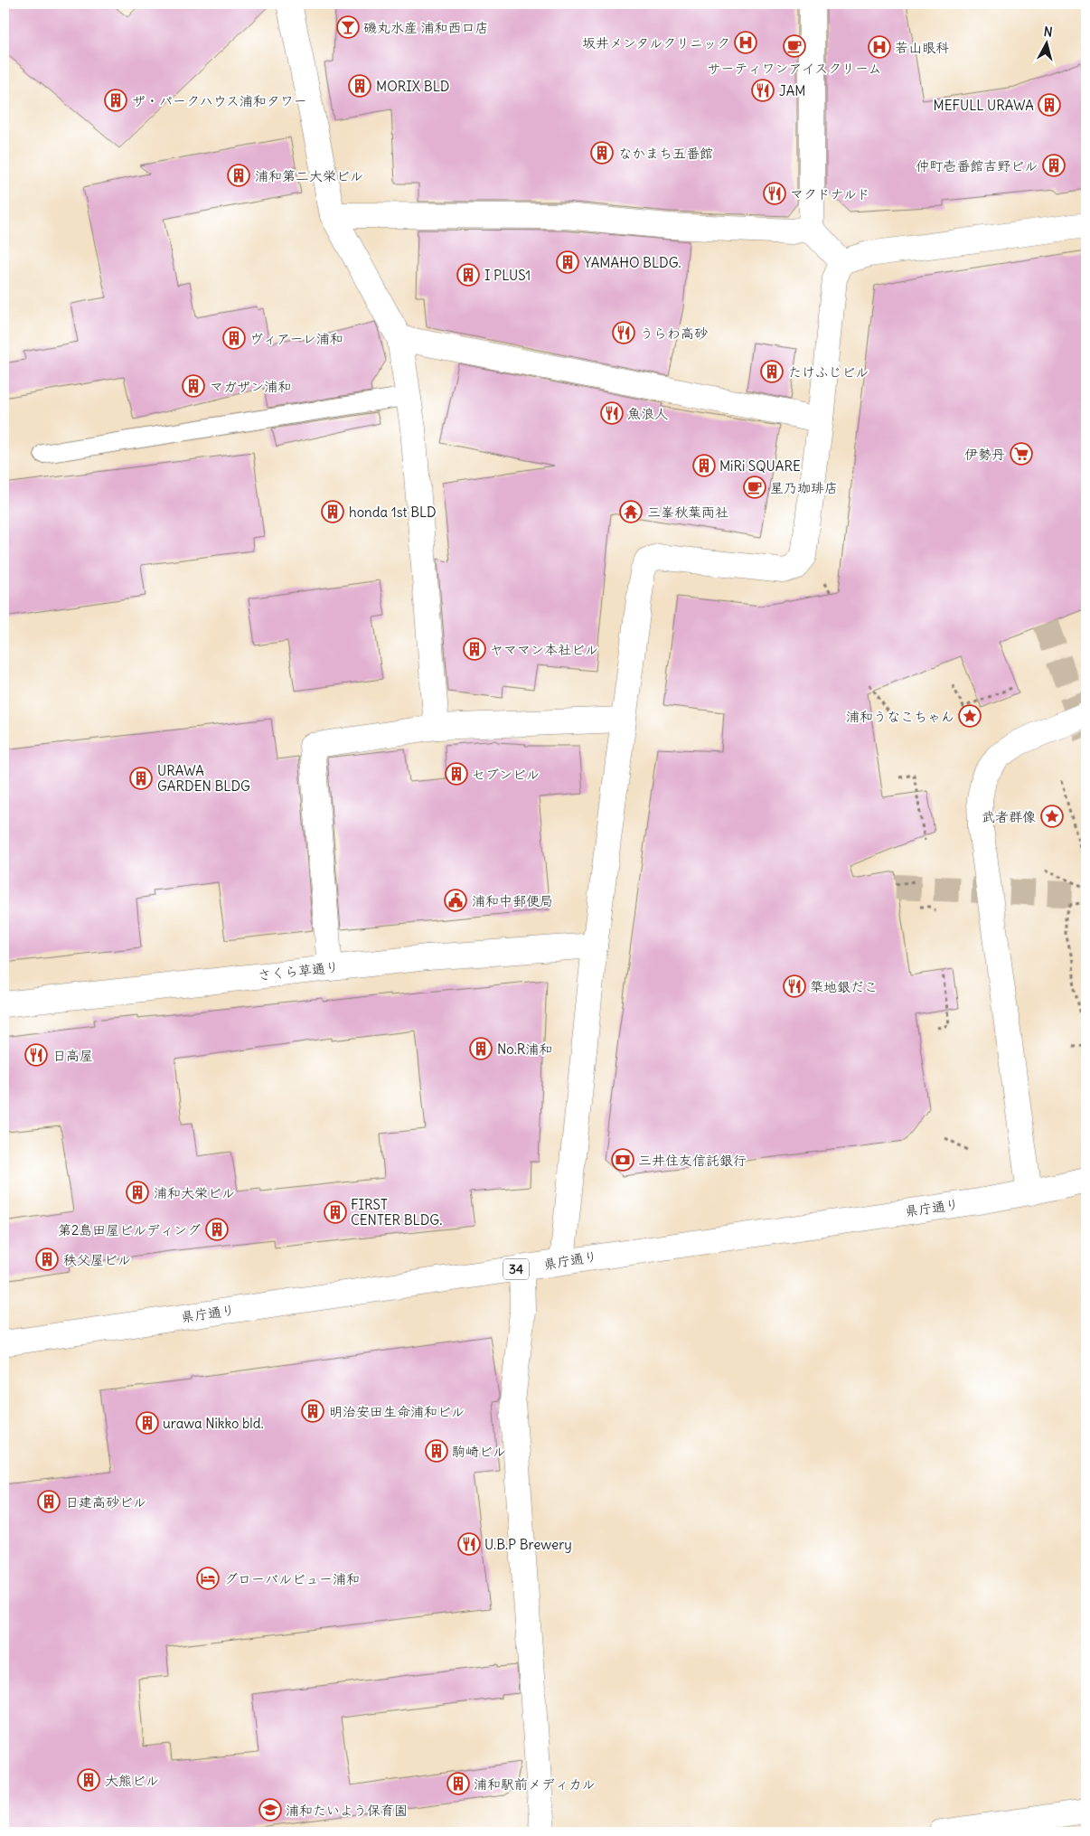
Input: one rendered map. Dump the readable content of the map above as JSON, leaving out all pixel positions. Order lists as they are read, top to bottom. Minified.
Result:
{"streets":{"street":["さくら草通り","県庁通り","34"]},"crossings":[["県庁通り","34"]],"places":{"bar":["磯丸水産 浦和西口店"],"hospital":["坂井メンタルクリニック","若山眼科"],"cafe":["サーティワンアイスクリーム","星乃珈琲店"],"building":["MORIX BLD","ザ・パークハウス浦和タワー","MEFULL URAWA","なかまち五番館","仲町壱番館吉野ビル","浦和第二大栄ビル","YAMAHO BLDG.","I PLUS1","ヴィアーレ浦和","たけふじビル","マガザン浦和","MiRi SQUARE","honda 1st BLD","ヤママン本社ビル","セブンビル","URAWA GARDEN BLDG","No.R浦和","浦和大栄ビル","FIRST CENTER BLDG.","第2島田屋ビルディング","秩父屋ビル","明治安田生命浦和ビル","urawa Nikko bld.","駒崎ビル","日建高砂ビル","大熊ビル","浦和駅前メディカル"],"restaurant":["JAM","マクドナルド","うらわ高砂","魚浪人","築地銀だこ","日高屋","U.B.P Brewery"],"supermarket":["伊勢丹"],"temple":["三峯秋葉両社"],"place":["浦和うなこちゃん","武者群像"],"public building":["浦和中郵便局"],"bank":["三井住友信託銀行"],"hotel":["グローバルビュー浦和"],"school or university":["浦和たいよう保育園"]},"north":"top"}
